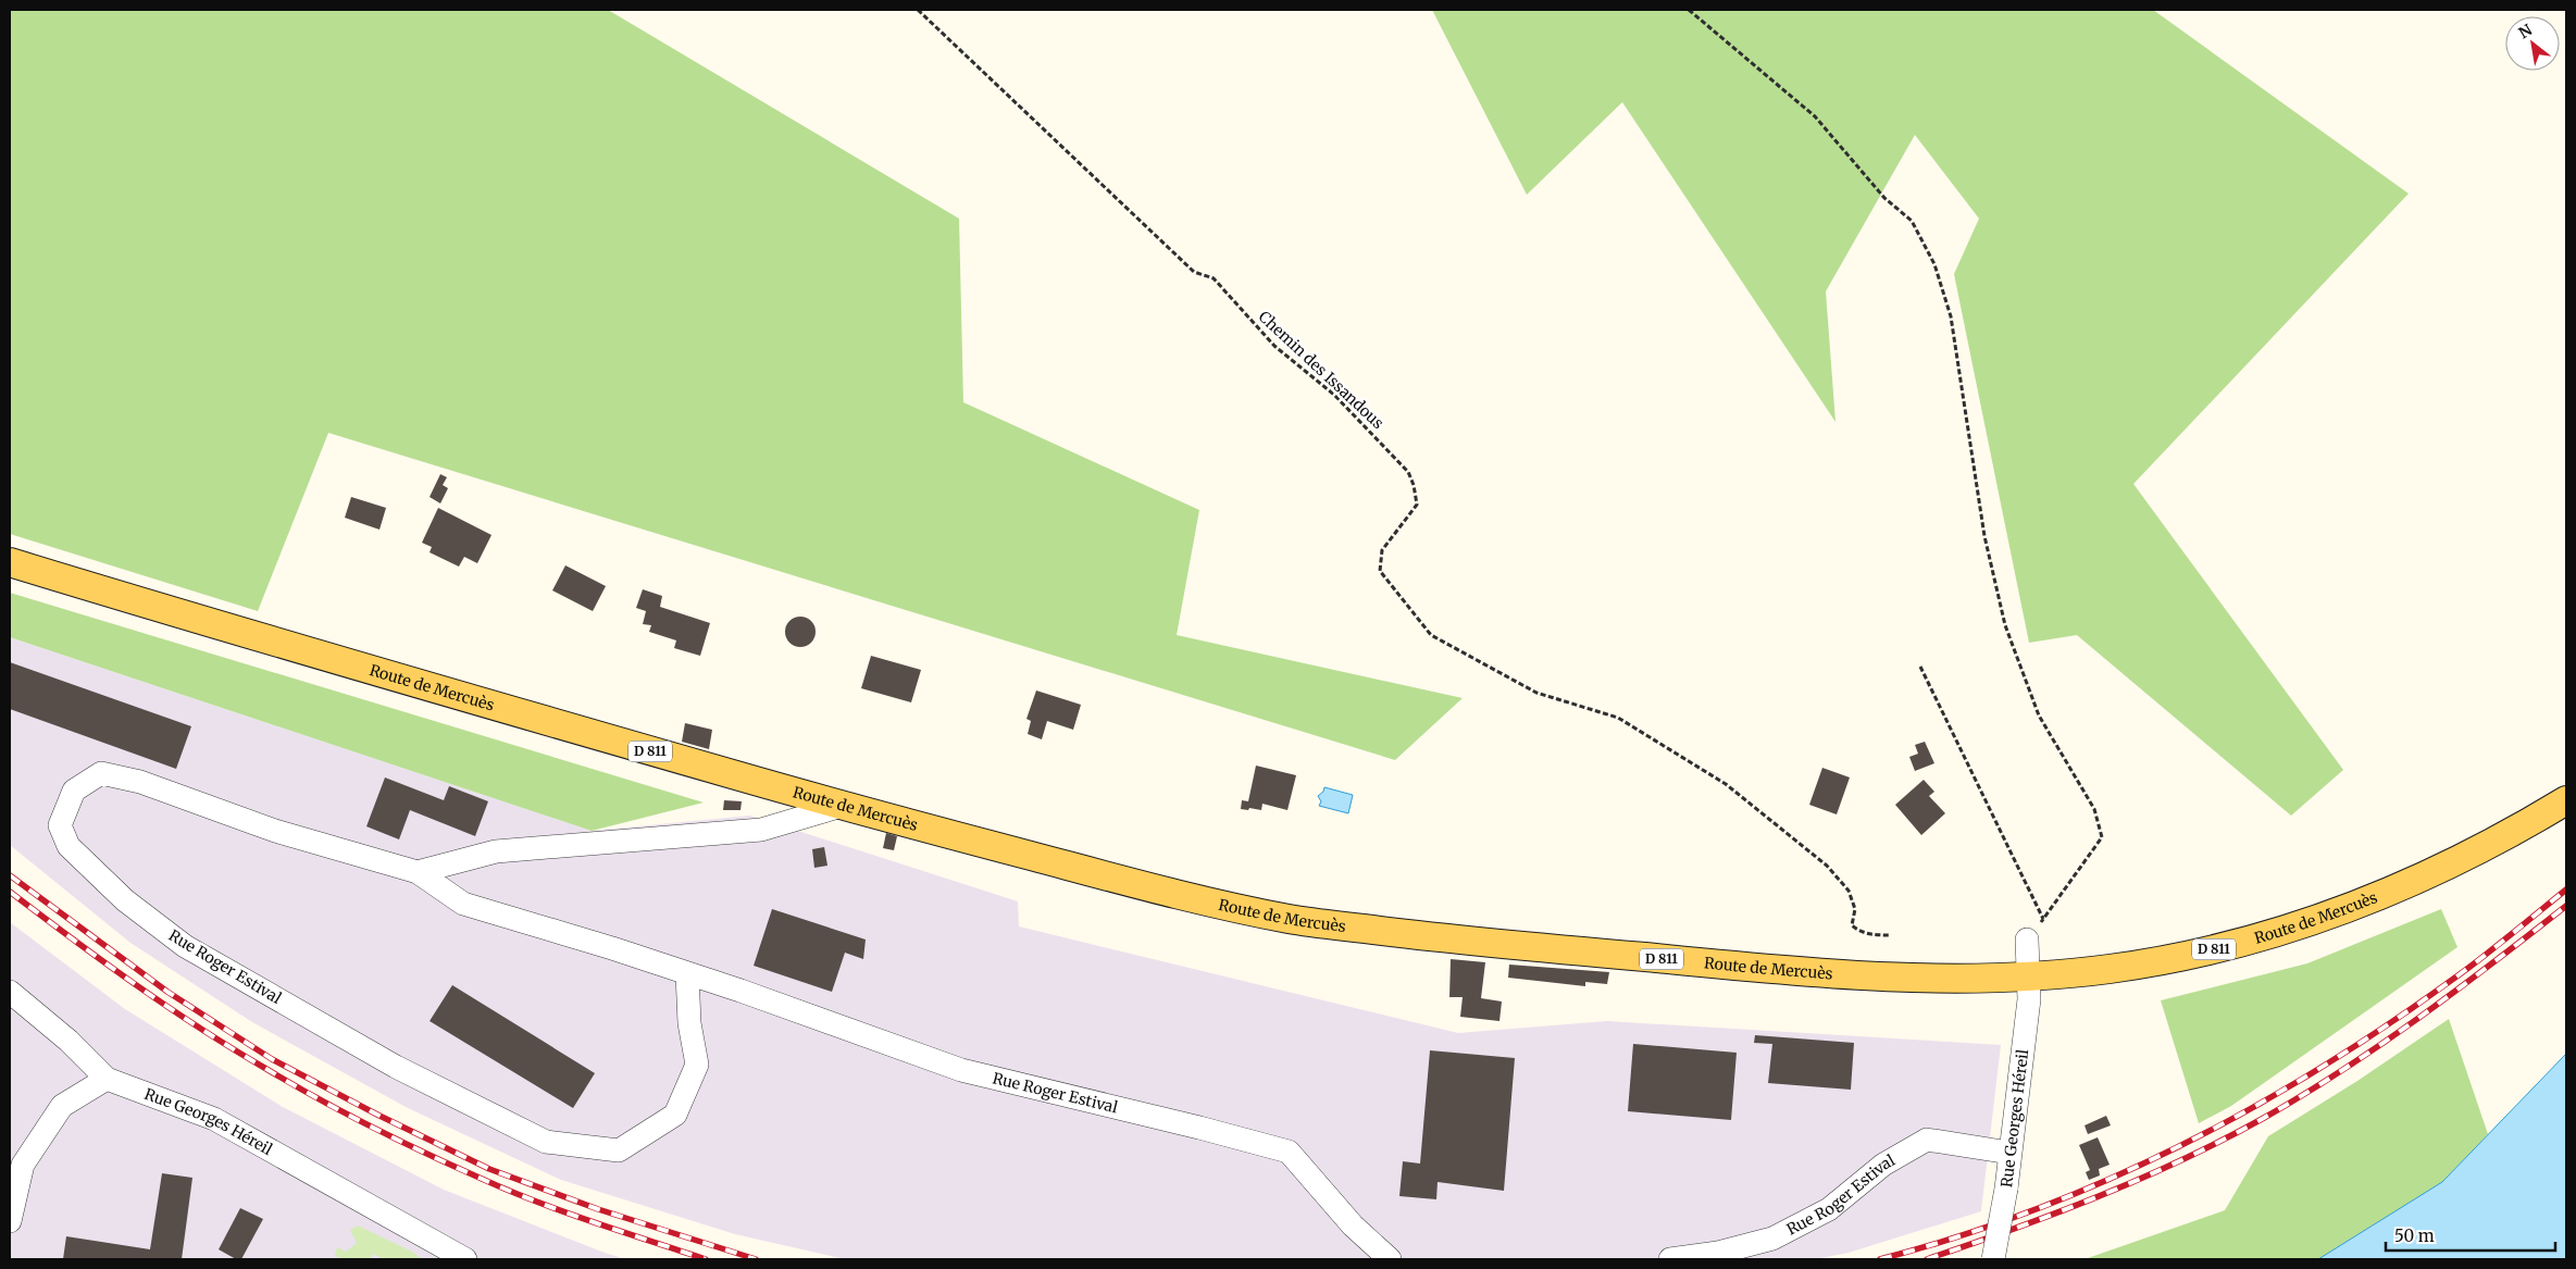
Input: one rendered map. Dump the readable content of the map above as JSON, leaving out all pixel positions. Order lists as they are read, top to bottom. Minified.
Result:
{"streets":{"main road":["Route de Mercuès","D 811"],"street":["Rue Roger Estival","Rue Georges Héreil"],"path":["Chemin des Issandous"]},"crossings":[["Route de Mercuès","Rue Georges Héreil"],["Rue Roger Estival","Rue Georges Héreil"]],"scale_bar":"50 m","north":"top left"}
